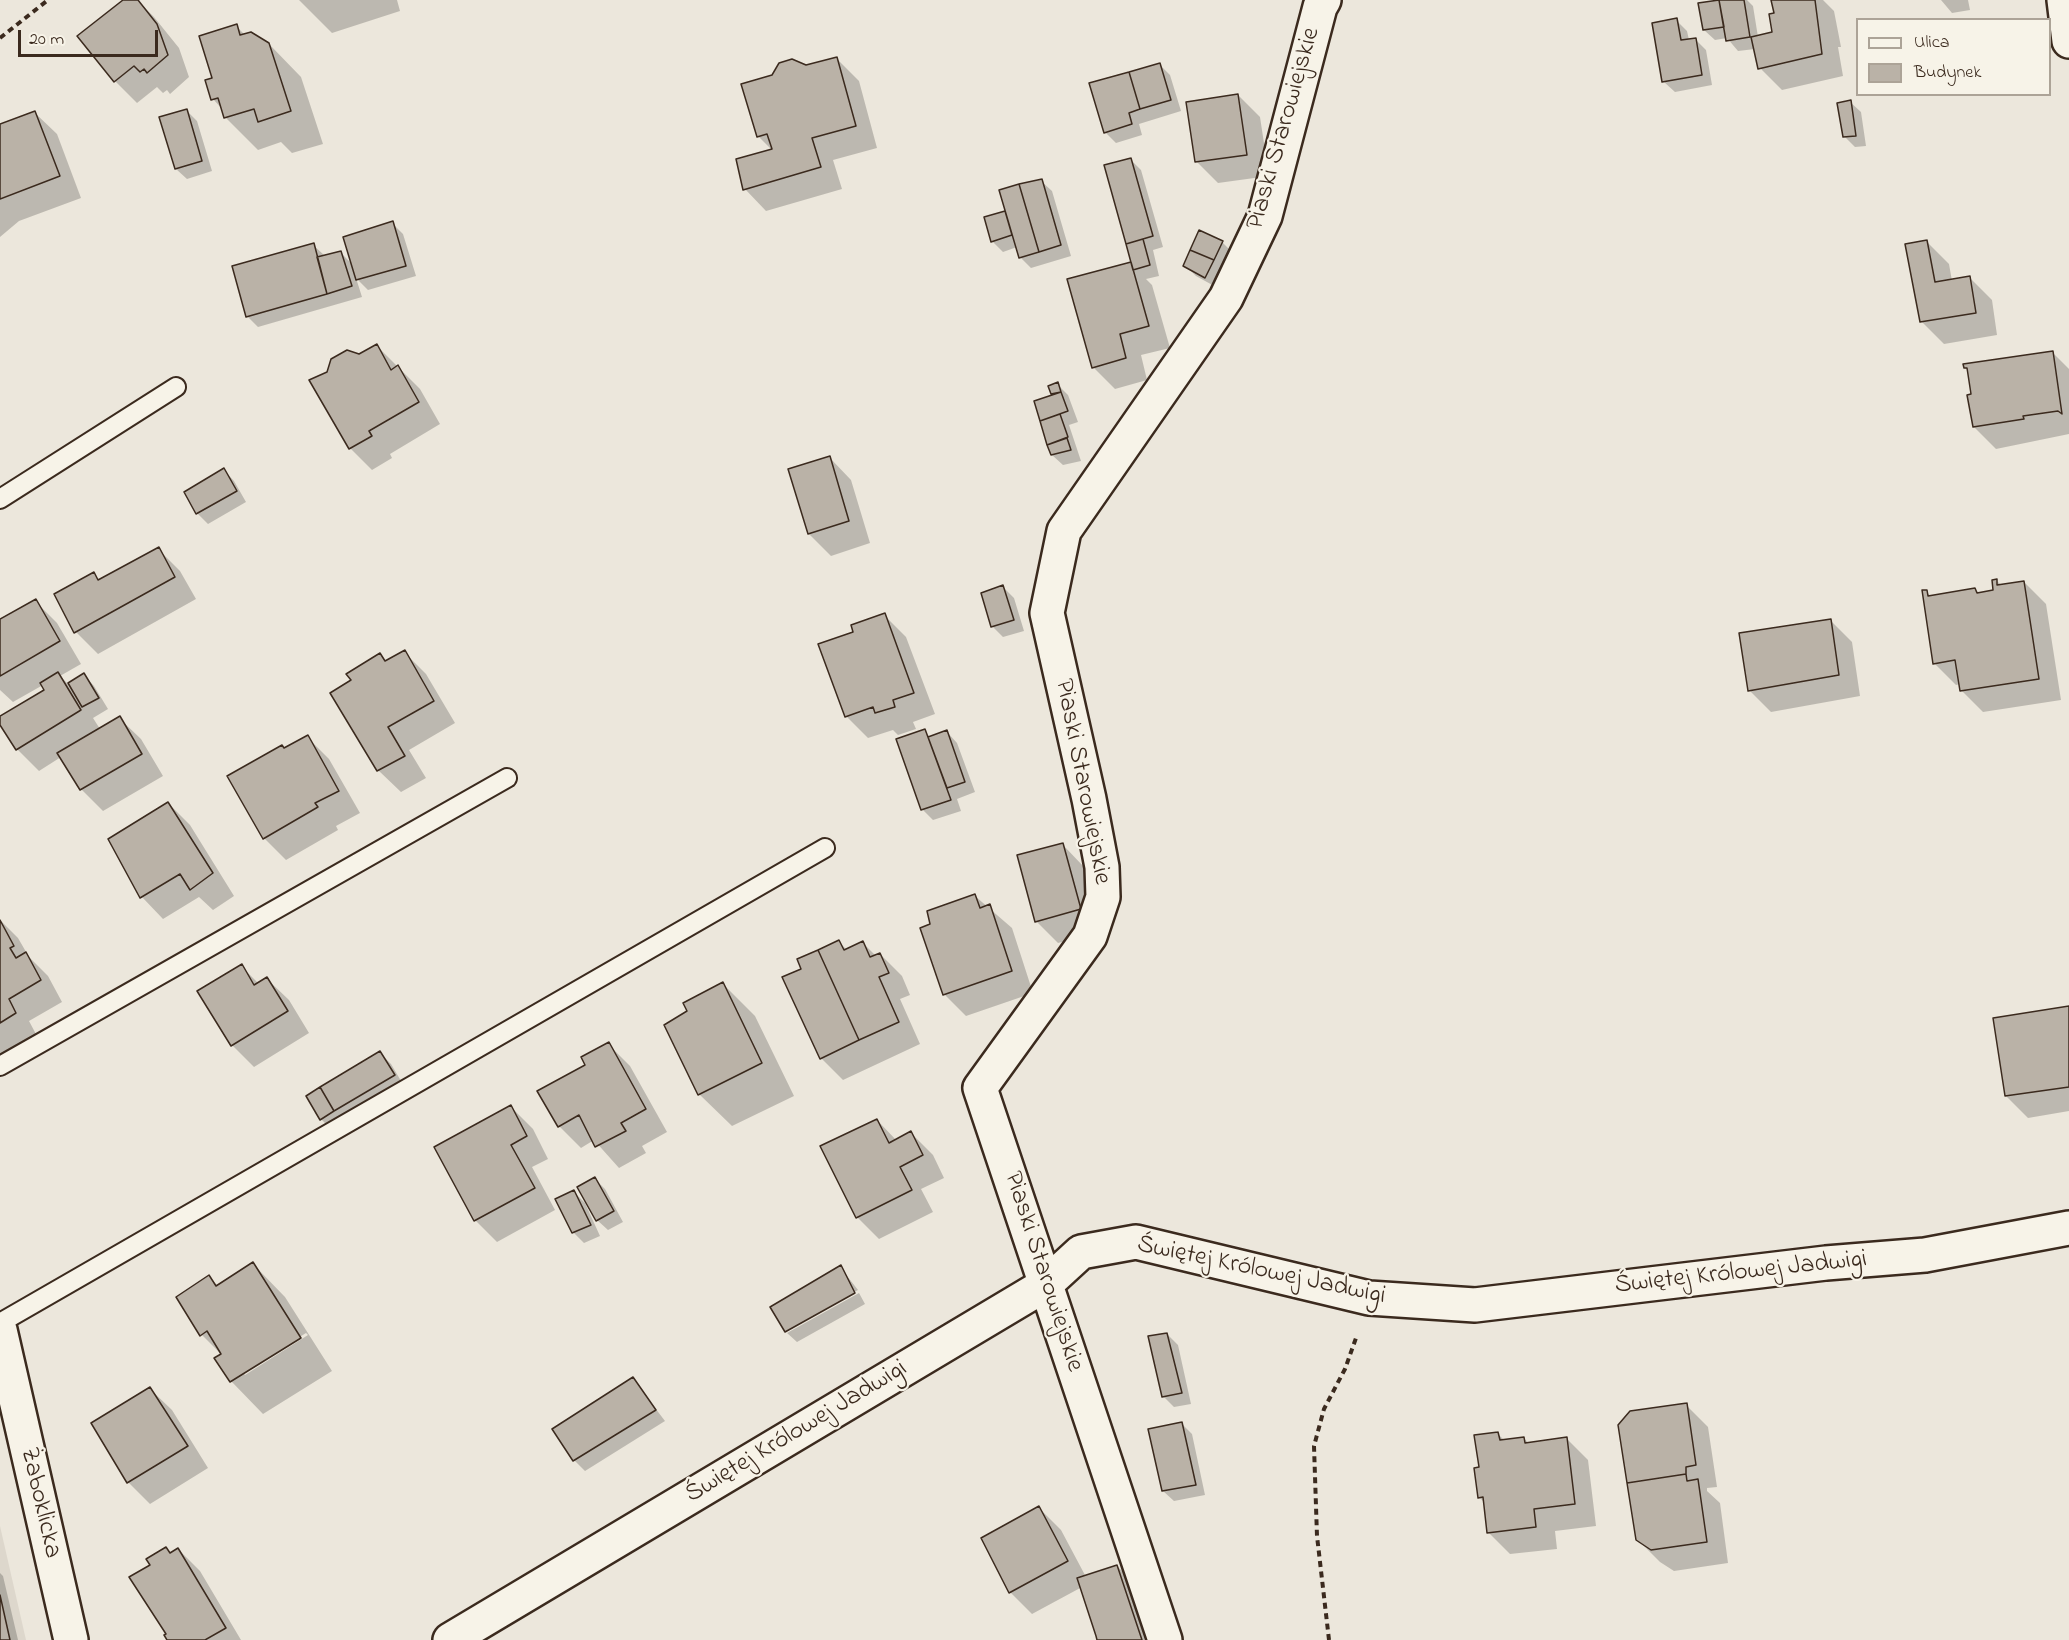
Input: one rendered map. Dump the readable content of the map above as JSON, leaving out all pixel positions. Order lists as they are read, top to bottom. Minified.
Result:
{"streets":{"street":["Piaski Starowiejskie","Świętej Królowej Jadwigi","Żaboklicka"]},"crossings":[["Piaski Starowiejskie","Świętej Królowej Jadwigi"]],"legend":["Ulica","Budynek"],"scale_bar":"20 m"}
